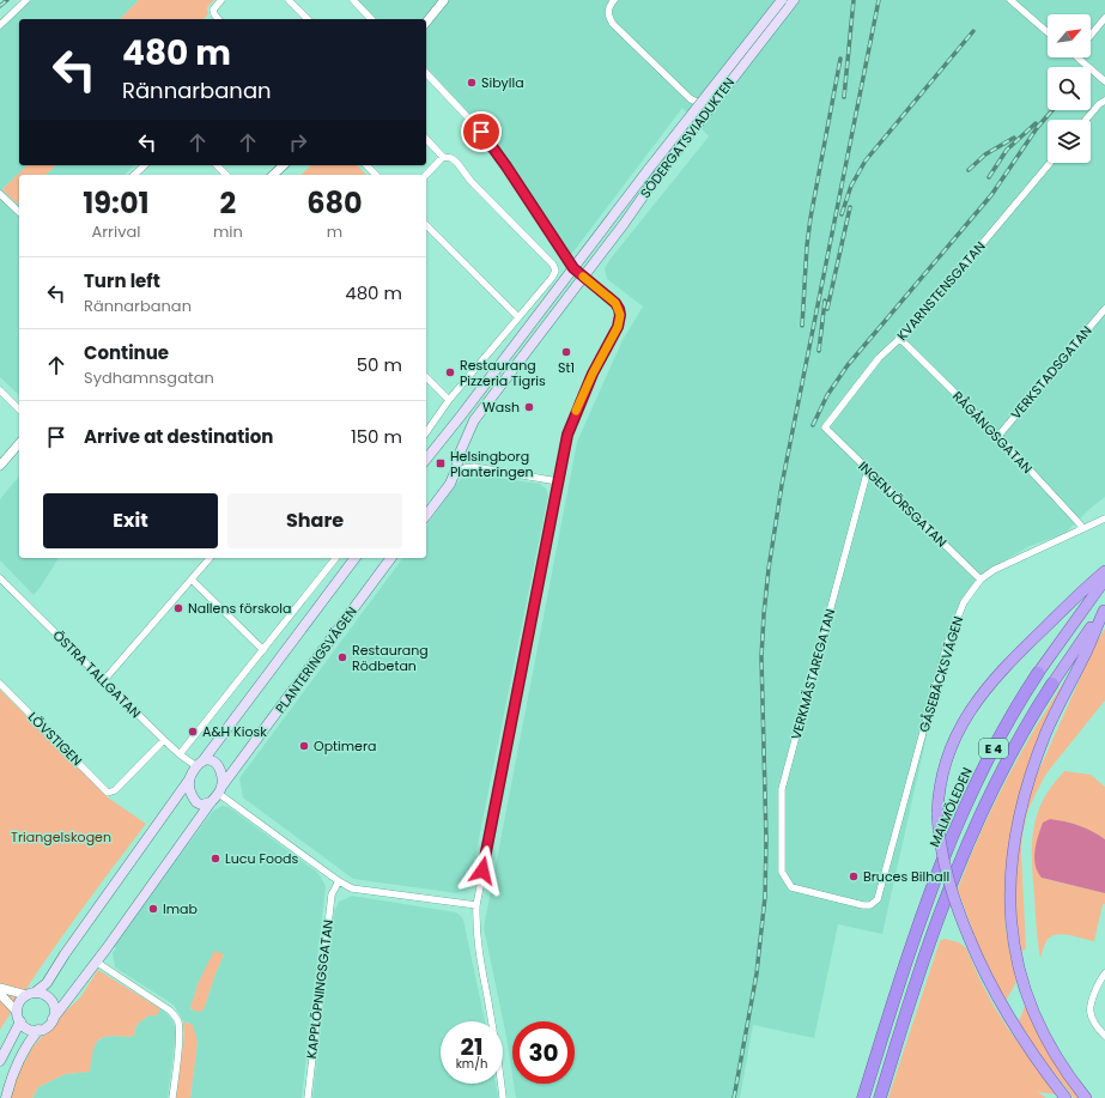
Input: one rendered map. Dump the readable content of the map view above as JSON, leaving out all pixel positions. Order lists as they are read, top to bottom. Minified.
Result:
{"streets":{"highway":["E 4","MALMÖLEDEN"],"main road":["SÖDERGATSVIADUKTEN","PLANTERINGSVÄGEN"],"street":["KVARNSTENSGATAN","VERKSTADSGATAN","RÅGÅNGSGATAN","INGENJÖRSGATAN","ÖSTRA TALLGATAN","VERKMÄSTAREGATAN","GÅSEBÄCKSVÄGEN","LÖVSTIGEN","KAPPLÖPNINGSGATAN"]},"crossings":[["KVARNSTENSGATAN","RÅGÅNGSGATAN"],["KVARNSTENSGATAN","INGENJÖRSGATAN"],["VERKSTADSGATAN","RÅGÅNGSGATAN"],["RÅGÅNGSGATAN","GÅSEBÄCKSVÄGEN"],["INGENJÖRSGATAN","VERKMÄSTAREGATAN"],["INGENJÖRSGATAN","GÅSEBÄCKSVÄGEN"],["PLANTERINGSVÄGEN","ÖSTRA TALLGATAN"],["ÖSTRA TALLGATAN","LÖVSTIGEN"],["VERKMÄSTAREGATAN","GÅSEBÄCKSVÄGEN"]],"parks":["Triangelskogen"],"places":{"other":["Sibylla","St1","Restaurang Pizzeria Tigris","Wash","Nallens förskola","Restaurang Rödbetan","A&H Kiosk","Optimera","Lucu Foods","Bruces Bilhall","Imab"],"transit":["Helsingborg Planteringen"]},"north":"top right","page":{"turn":["480 m","Rännarbanan"],"eta":["19:01","Arrival","2","min","680","m"],"list":[{"name":"Turn left","note":"Rännarbanan","value":"480 m"},{"name":"Continue","note":"Sydhamnsgatan","value":"50 m"},{"name":"Arrive at destination","value":"150 m"}],"buttons":["Exit","Share"],"speed":"21 km/h","limit":"30"}}
